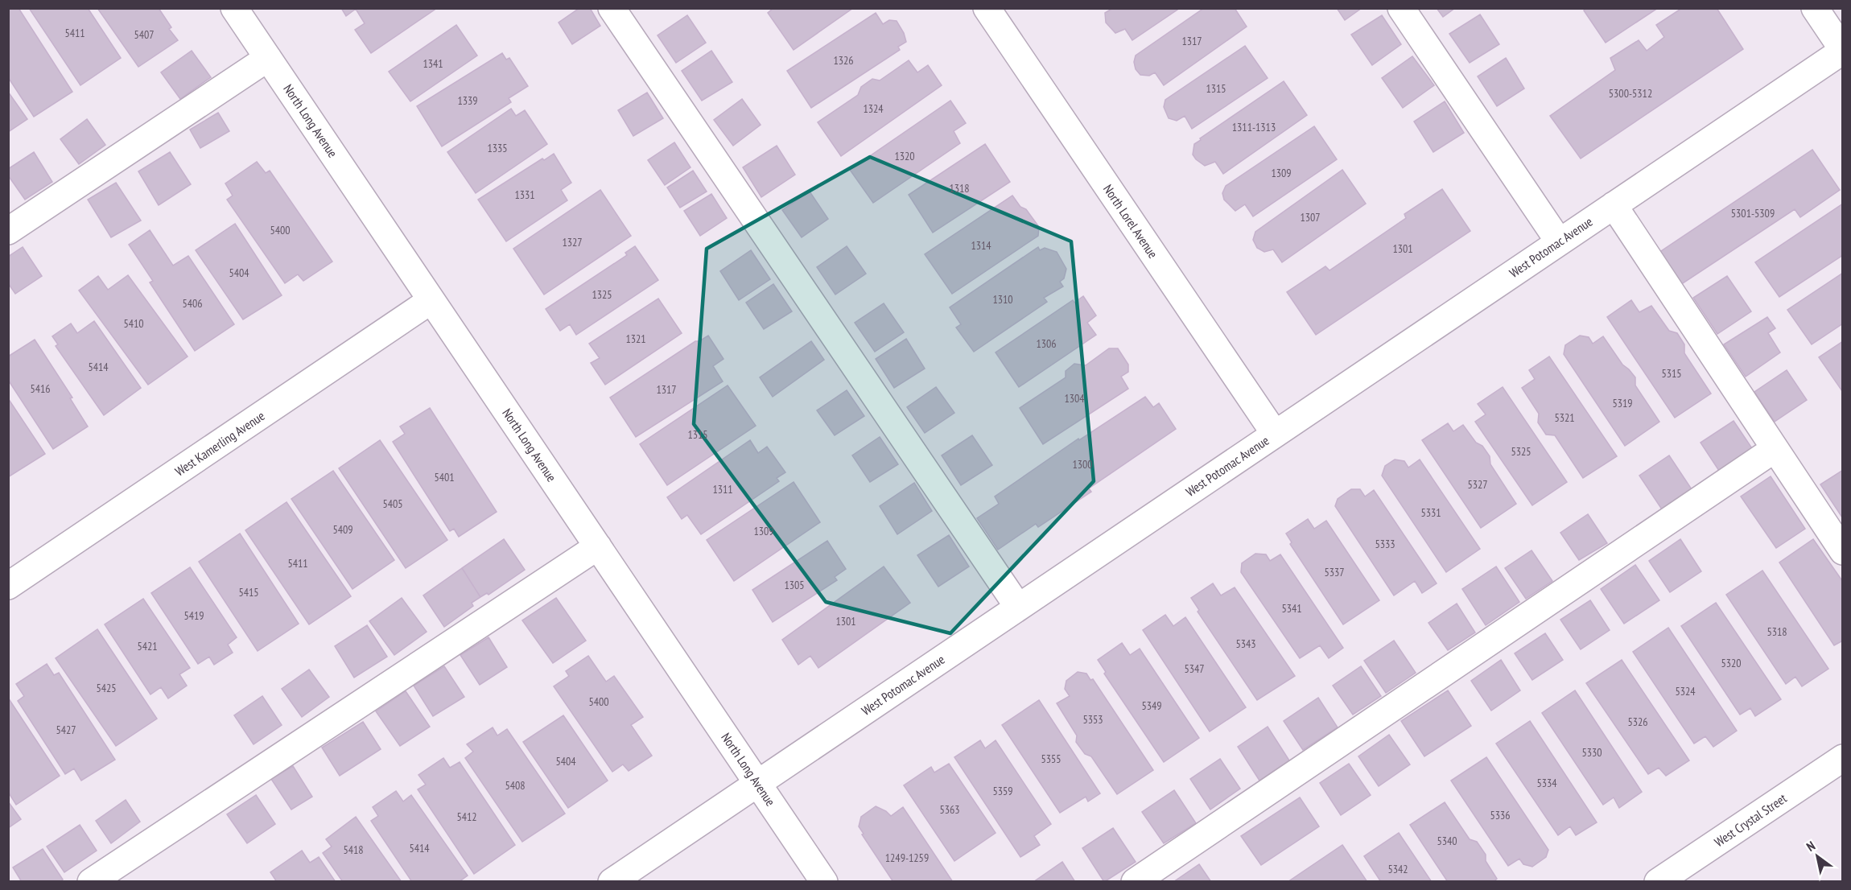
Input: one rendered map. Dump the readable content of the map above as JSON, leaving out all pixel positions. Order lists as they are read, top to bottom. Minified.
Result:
{"streets":{"street":["North Long Avenue","North Lorel Avenue","West Potomac Avenue","West Kamerling Avenue","West Crystal Street"]},"crossings":[["North Long Avenue","West Potomac Avenue"],["North Long Avenue","West Kamerling Avenue"],["North Lorel Avenue","West Potomac Avenue"]],"house_numbers":["5411","5407","1317","1326","1341","1315","5300-5312","1339","1324","1311-1313","1335","1320","1309","1318","1331","5301-5309","1307","5400","1327","1314","1301","5404","1325","1310","5406","5410","1321","1306","5414","5315","5416","1317","1304","5319","5321","1315","5325","1300","5401","5327","1311","5405","5331","5409","1309","5333","5411","5337","1305","5415","5341","5419","1301","5318","5343","5421","5320","5347","5425","5324","5400","5349","5353","5326","5427","5330","5355","5404","5334","5408","5359","5363","5336","5412","5340","5414","5418","1249-1259","5342"],"north":"top left"}
